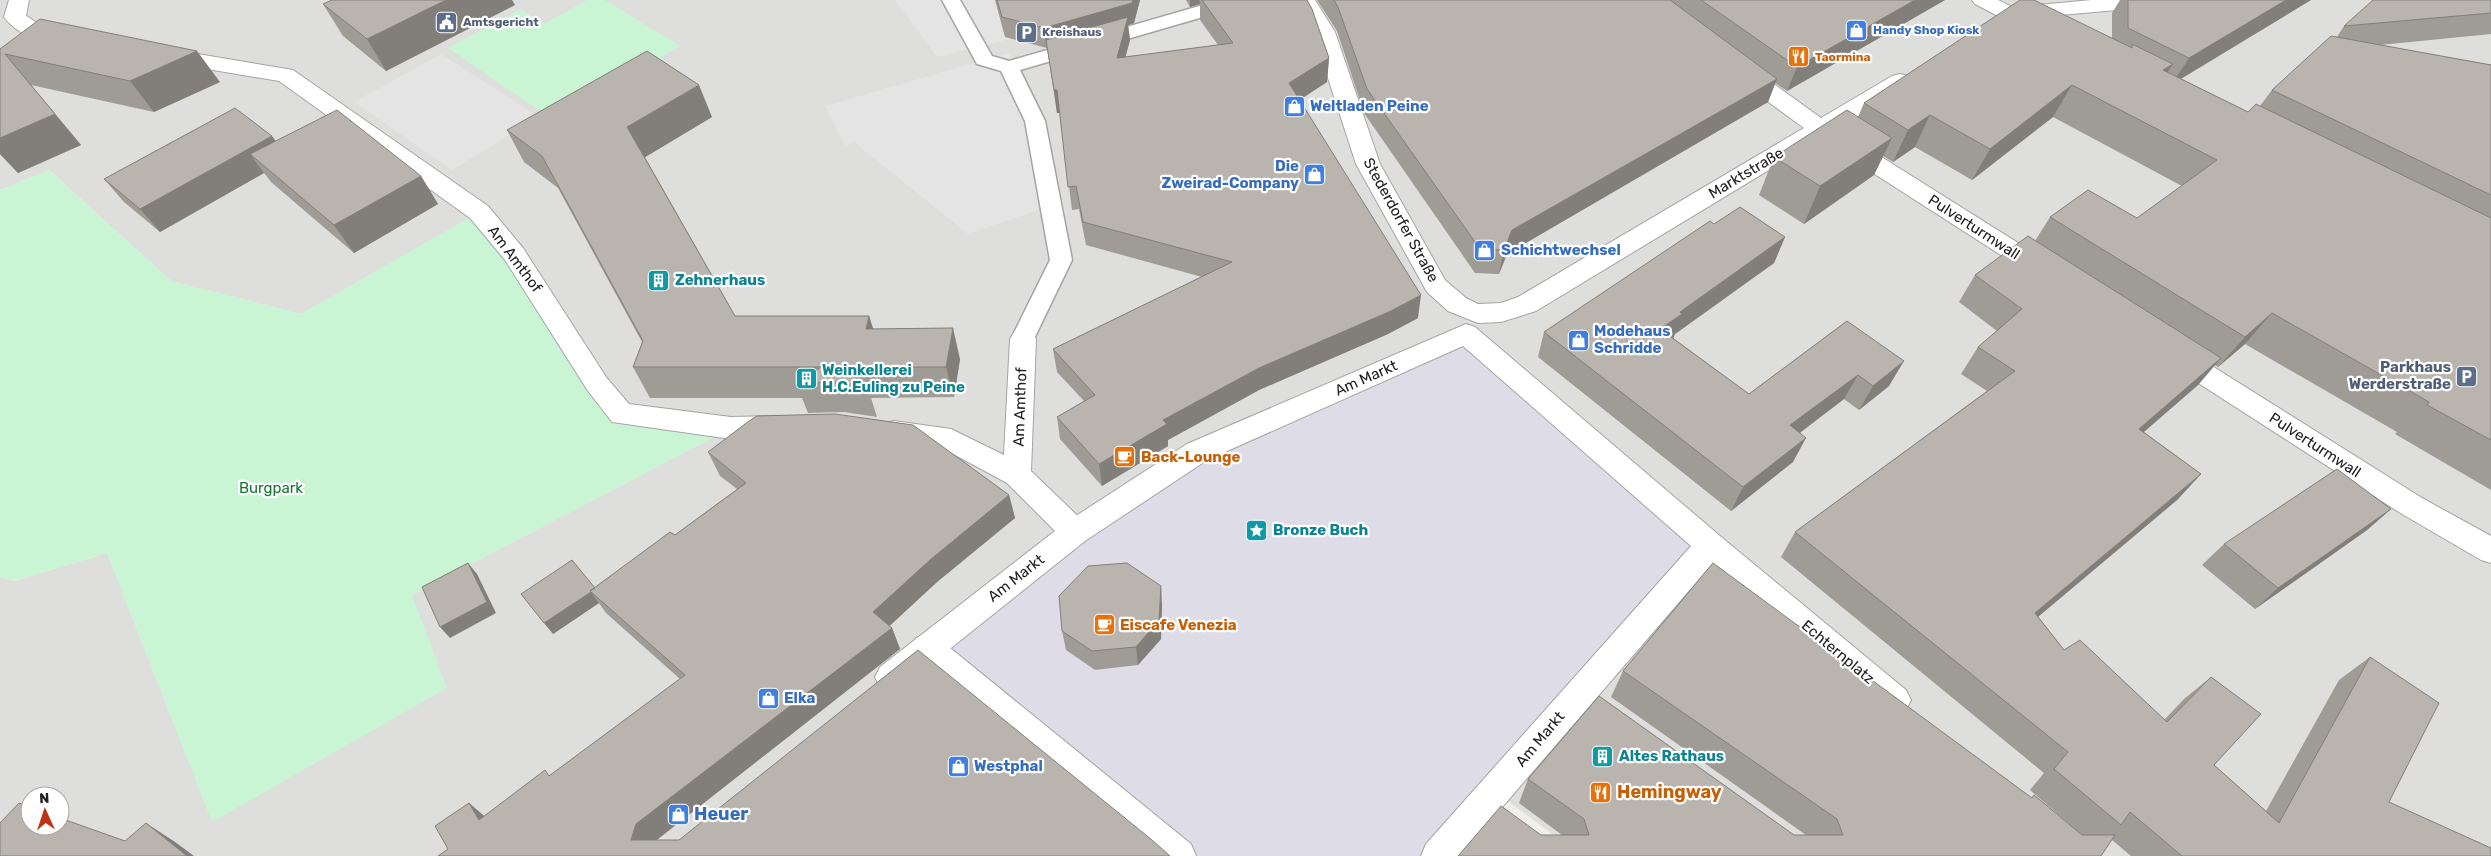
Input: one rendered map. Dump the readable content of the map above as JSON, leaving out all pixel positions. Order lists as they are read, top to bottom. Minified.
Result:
{"streets":{"street":["Marktstraße","Stederdorfer Straße","Pulverturmwall","Am Amthof","Am Markt","Echternplatz"]},"crossings":[["Marktstraße","Stederdorfer Straße"],["Marktstraße","Pulverturmwall"],["Am Amthof","Am Markt"],["Am Markt","Echternplatz"]],"parks":["Burgpark"],"places":{"public building":["Amtsgericht"],"shop":["Handy Shop Kiosk","Weltladen Peine","Die Zweirad-Company","Schichtwechsel","Modehaus Schridde","Elka","Westphal","Heuer"],"parking":["Kreishaus","Parkhaus Werderstraße"],"restaurant":["Taormina","Hemingway"],"building":["Zehnerhaus","Weinkellerei H.C.Euling zu Peine","Altes Rathaus"],"cafe":["Back-Lounge","Eiscafe Venezia"],"place":["Bronze Buch"]},"north":"top"}
